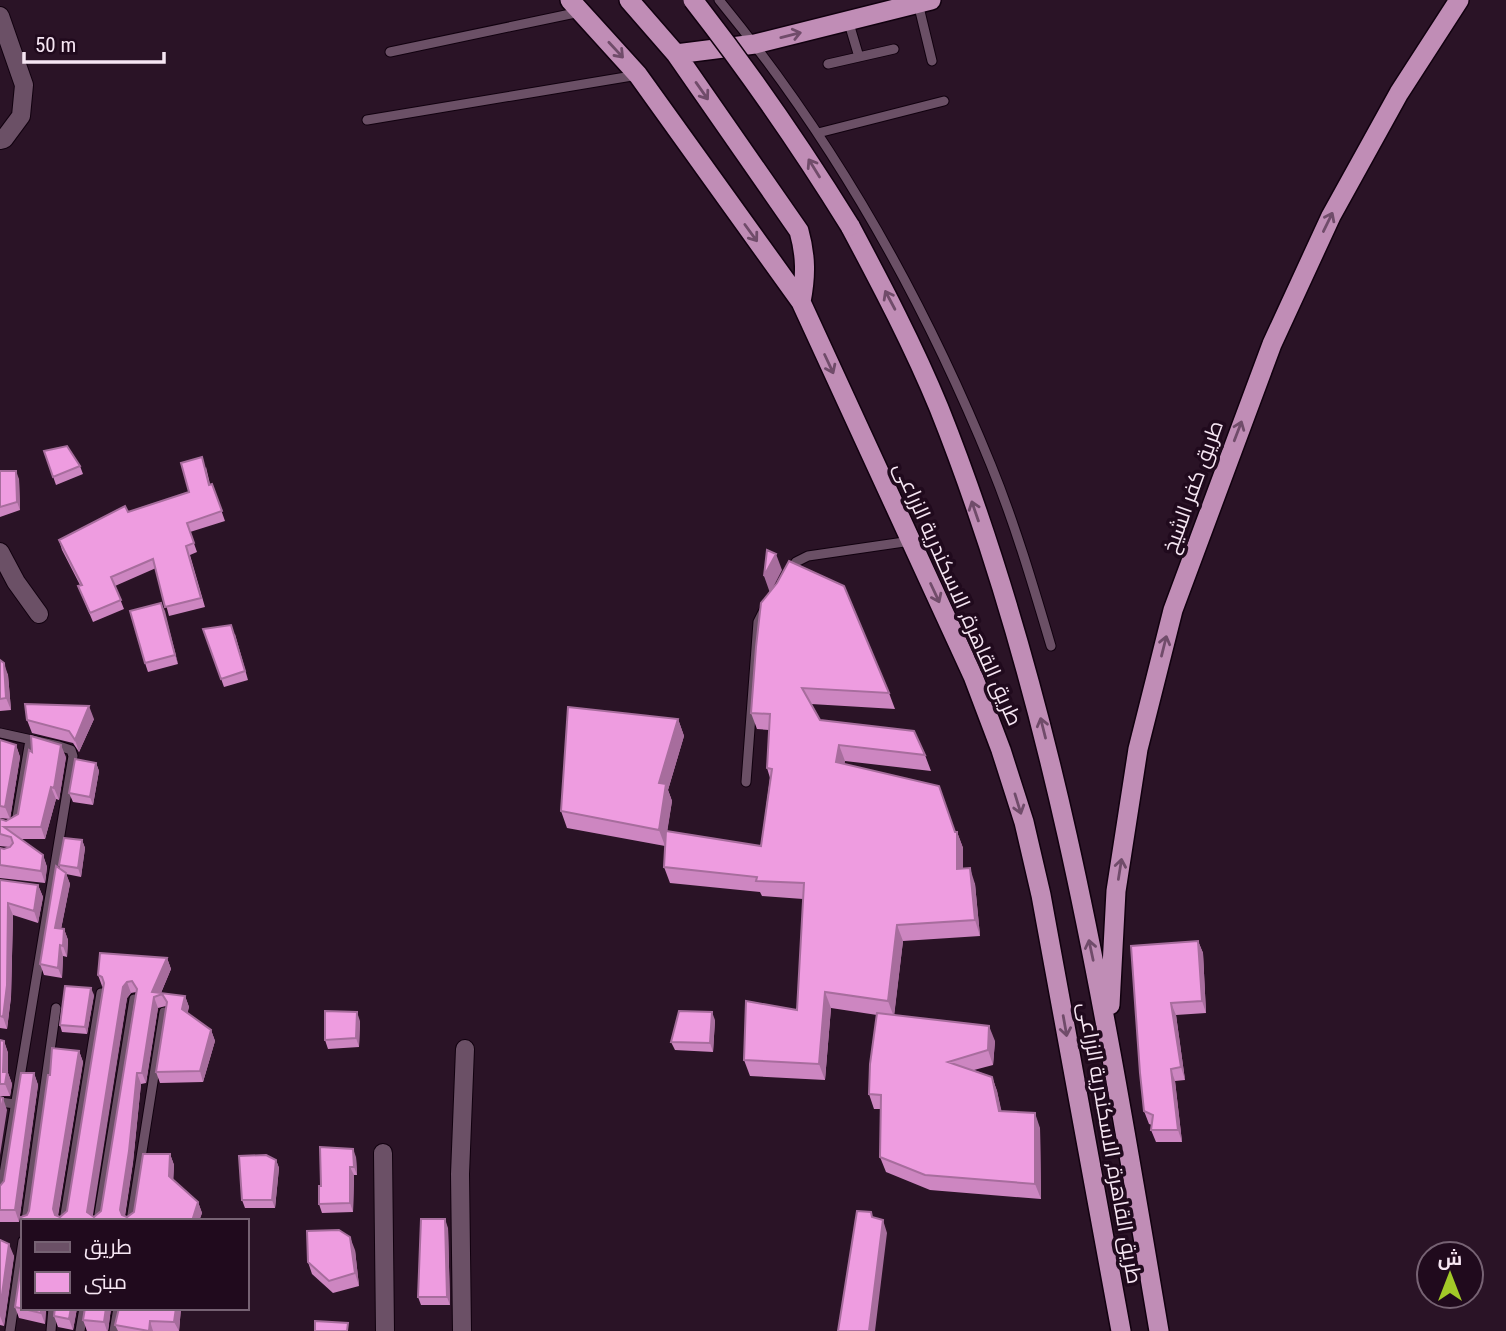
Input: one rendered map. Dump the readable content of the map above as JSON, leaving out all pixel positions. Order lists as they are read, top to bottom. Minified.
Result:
{"streets":{"highway":["طريق كفر الشيخ","طريق القاهرة, الاسكندرية الزراعى"]},"crossings":[["طريق كفر الشيخ","طريق القاهرة, الاسكندرية الزراعى"]],"one_way":["طريق كفر الشيخ"],"legend":["طريق","مبنى"],"scale_bar":"50 m","north":"top"}
